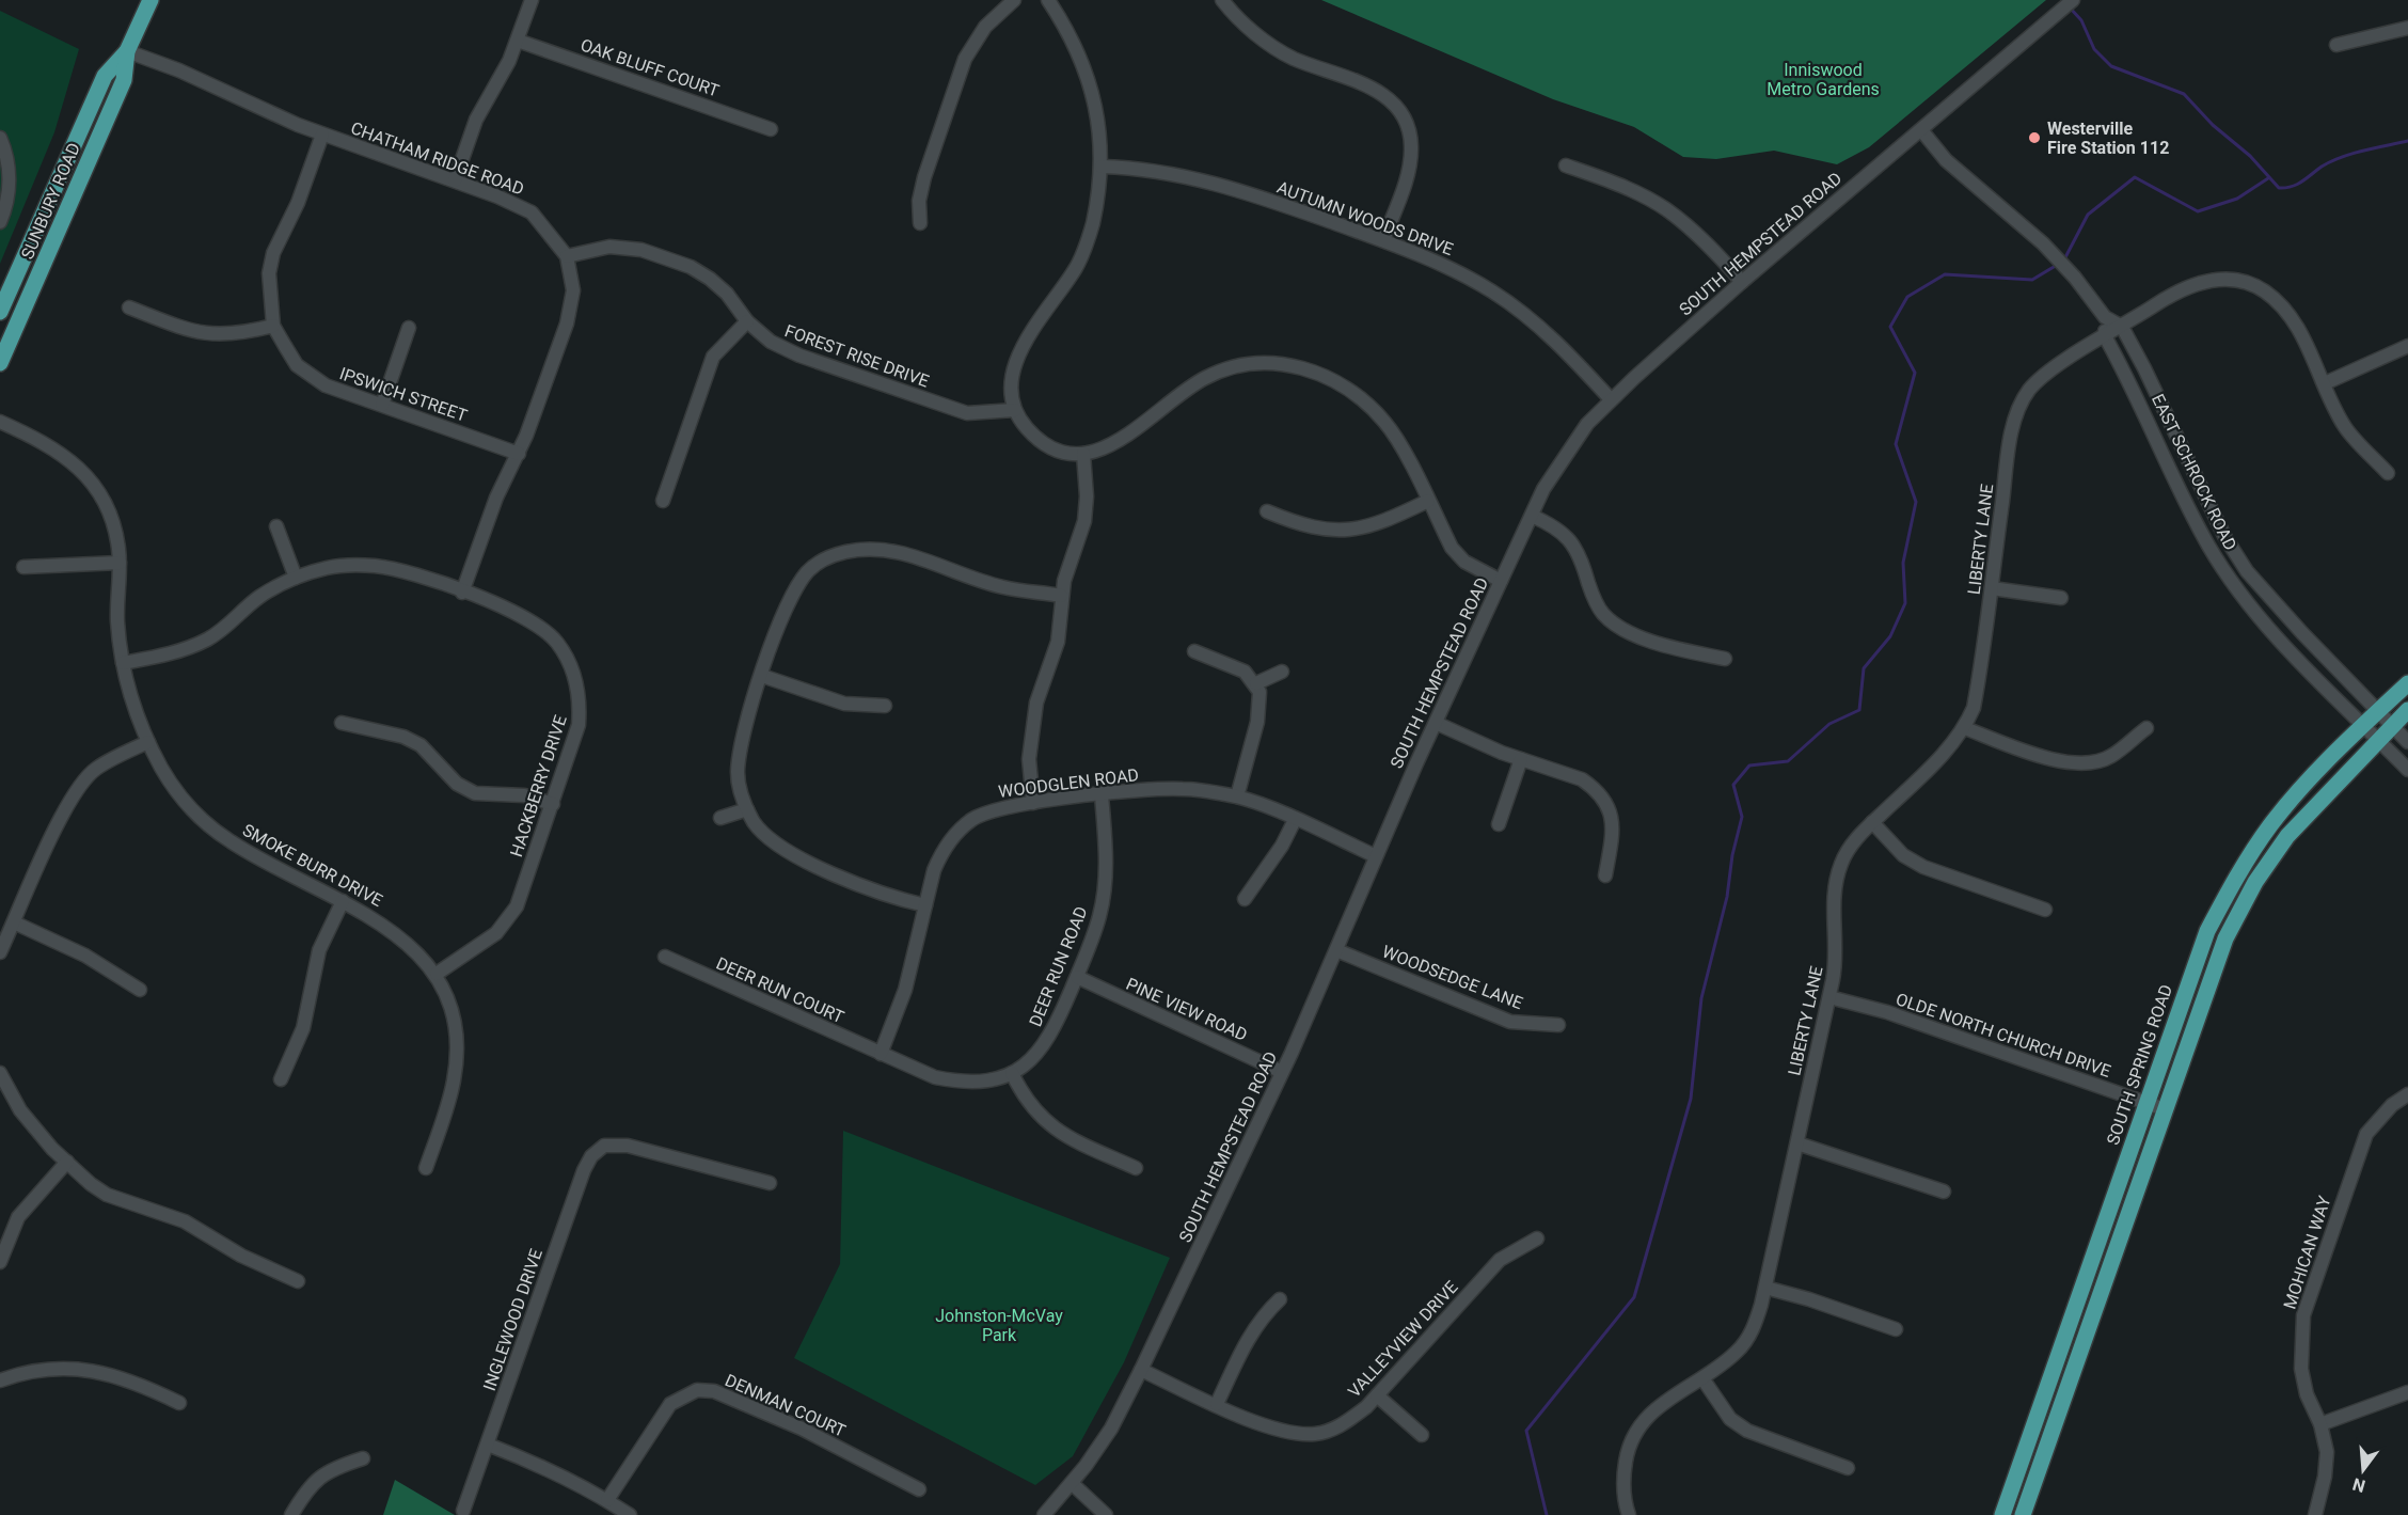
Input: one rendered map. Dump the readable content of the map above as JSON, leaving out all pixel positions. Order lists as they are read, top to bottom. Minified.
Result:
{"streets":{"main road":["SUNBURY ROAD","SOUTH SPRING ROAD"],"street":["OAK BLUFF COURT","CHATHAM RIDGE ROAD","AUTUMN WOODS DRIVE","SOUTH HEMPSTEAD ROAD","FOREST RISE DRIVE","IPSWICH STREET","EAST SCHROCK ROAD","LIBERTY LANE","WOODGLEN ROAD","HACKBERRY DRIVE","SMOKE BURR DRIVE","DEER RUN ROAD","WOODSEDGE LANE","DEER RUN COURT","PINE VIEW ROAD","OLDE NORTH CHURCH DRIVE","MOHICAN WAY","INGLEWOOD DRIVE","VALLEYVIEW DRIVE","DENMAN COURT"]},"crossings":[["CHATHAM RIDGE ROAD","SUNBURY ROAD"],["CHATHAM RIDGE ROAD","FOREST RISE DRIVE"],["CHATHAM RIDGE ROAD","IPSWICH STREET"],["CHATHAM RIDGE ROAD","HACKBERRY DRIVE"],["AUTUMN WOODS DRIVE","SOUTH HEMPSTEAD ROAD"],["SOUTH HEMPSTEAD ROAD","WOODGLEN ROAD"],["SOUTH HEMPSTEAD ROAD","WOODSEDGE LANE"],["SOUTH HEMPSTEAD ROAD","PINE VIEW ROAD"],["SOUTH HEMPSTEAD ROAD","VALLEYVIEW DRIVE"],["EAST SCHROCK ROAD","LIBERTY LANE"],["EAST SCHROCK ROAD","SOUTH SPRING ROAD"],["LIBERTY LANE","OLDE NORTH CHURCH DRIVE"],["WOODGLEN ROAD","DEER RUN ROAD"],["WOODGLEN ROAD","DEER RUN COURT"],["HACKBERRY DRIVE","SMOKE BURR DRIVE"],["DEER RUN ROAD","DEER RUN COURT"],["DEER RUN ROAD","PINE VIEW ROAD"],["OLDE NORTH CHURCH DRIVE","SOUTH SPRING ROAD"]],"parks":["Inniswood Metro Gardens","Johnston-McVay Park"],"places":["Westerville Fire Station 112"],"north":"bottom"}
